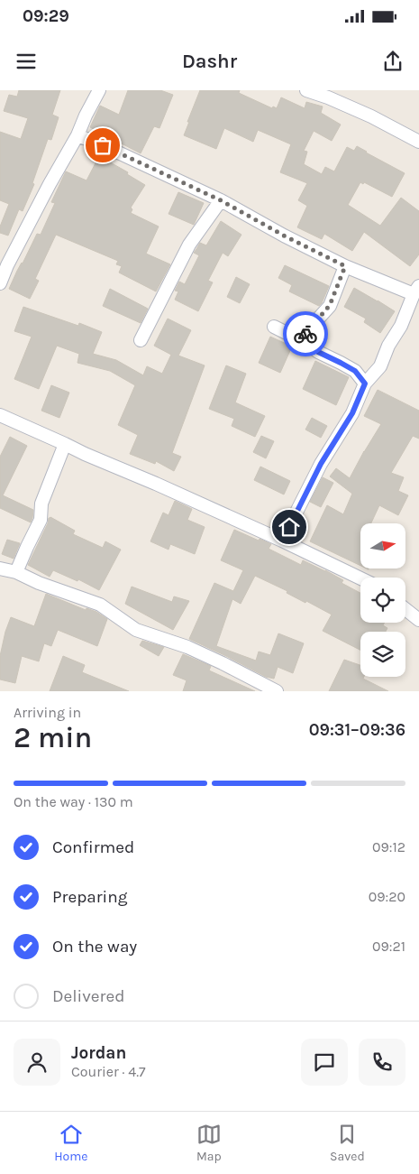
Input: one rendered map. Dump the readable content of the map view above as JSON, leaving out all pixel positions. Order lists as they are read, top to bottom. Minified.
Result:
{"north":"right","page":{"status":"09:29","header":"Dashr","heading":["2 min","Arriving in","09:31–09:36"],"panel":["Jordan","Courier · 4.7"],"bar":"On the way · 130 m","list":[["Confirmed","09:12"],["Preparing","09:20"],["On the way","09:21"],"Delivered"],"tabs":["Home","Map","Saved"]}}
